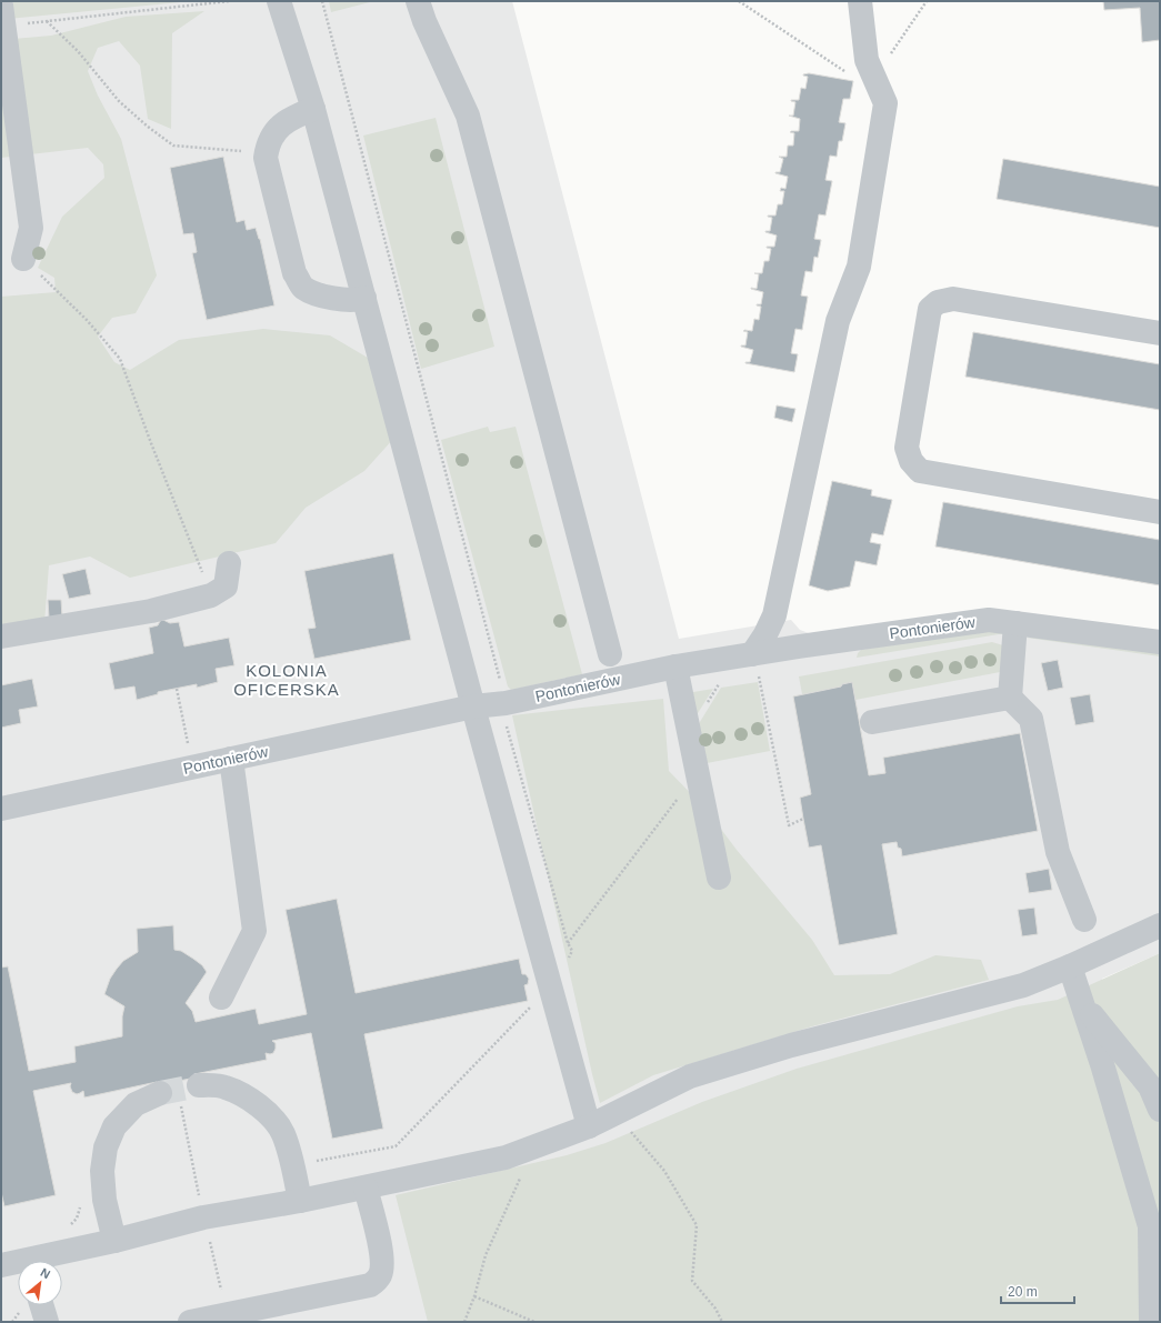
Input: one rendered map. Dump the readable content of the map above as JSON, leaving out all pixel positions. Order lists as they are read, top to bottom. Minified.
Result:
{"streets":{"street":["Pontonierów"]},"districts":["KOLONIA OFICERSKA"],"scale_bar":"20 m","north":"top right"}
